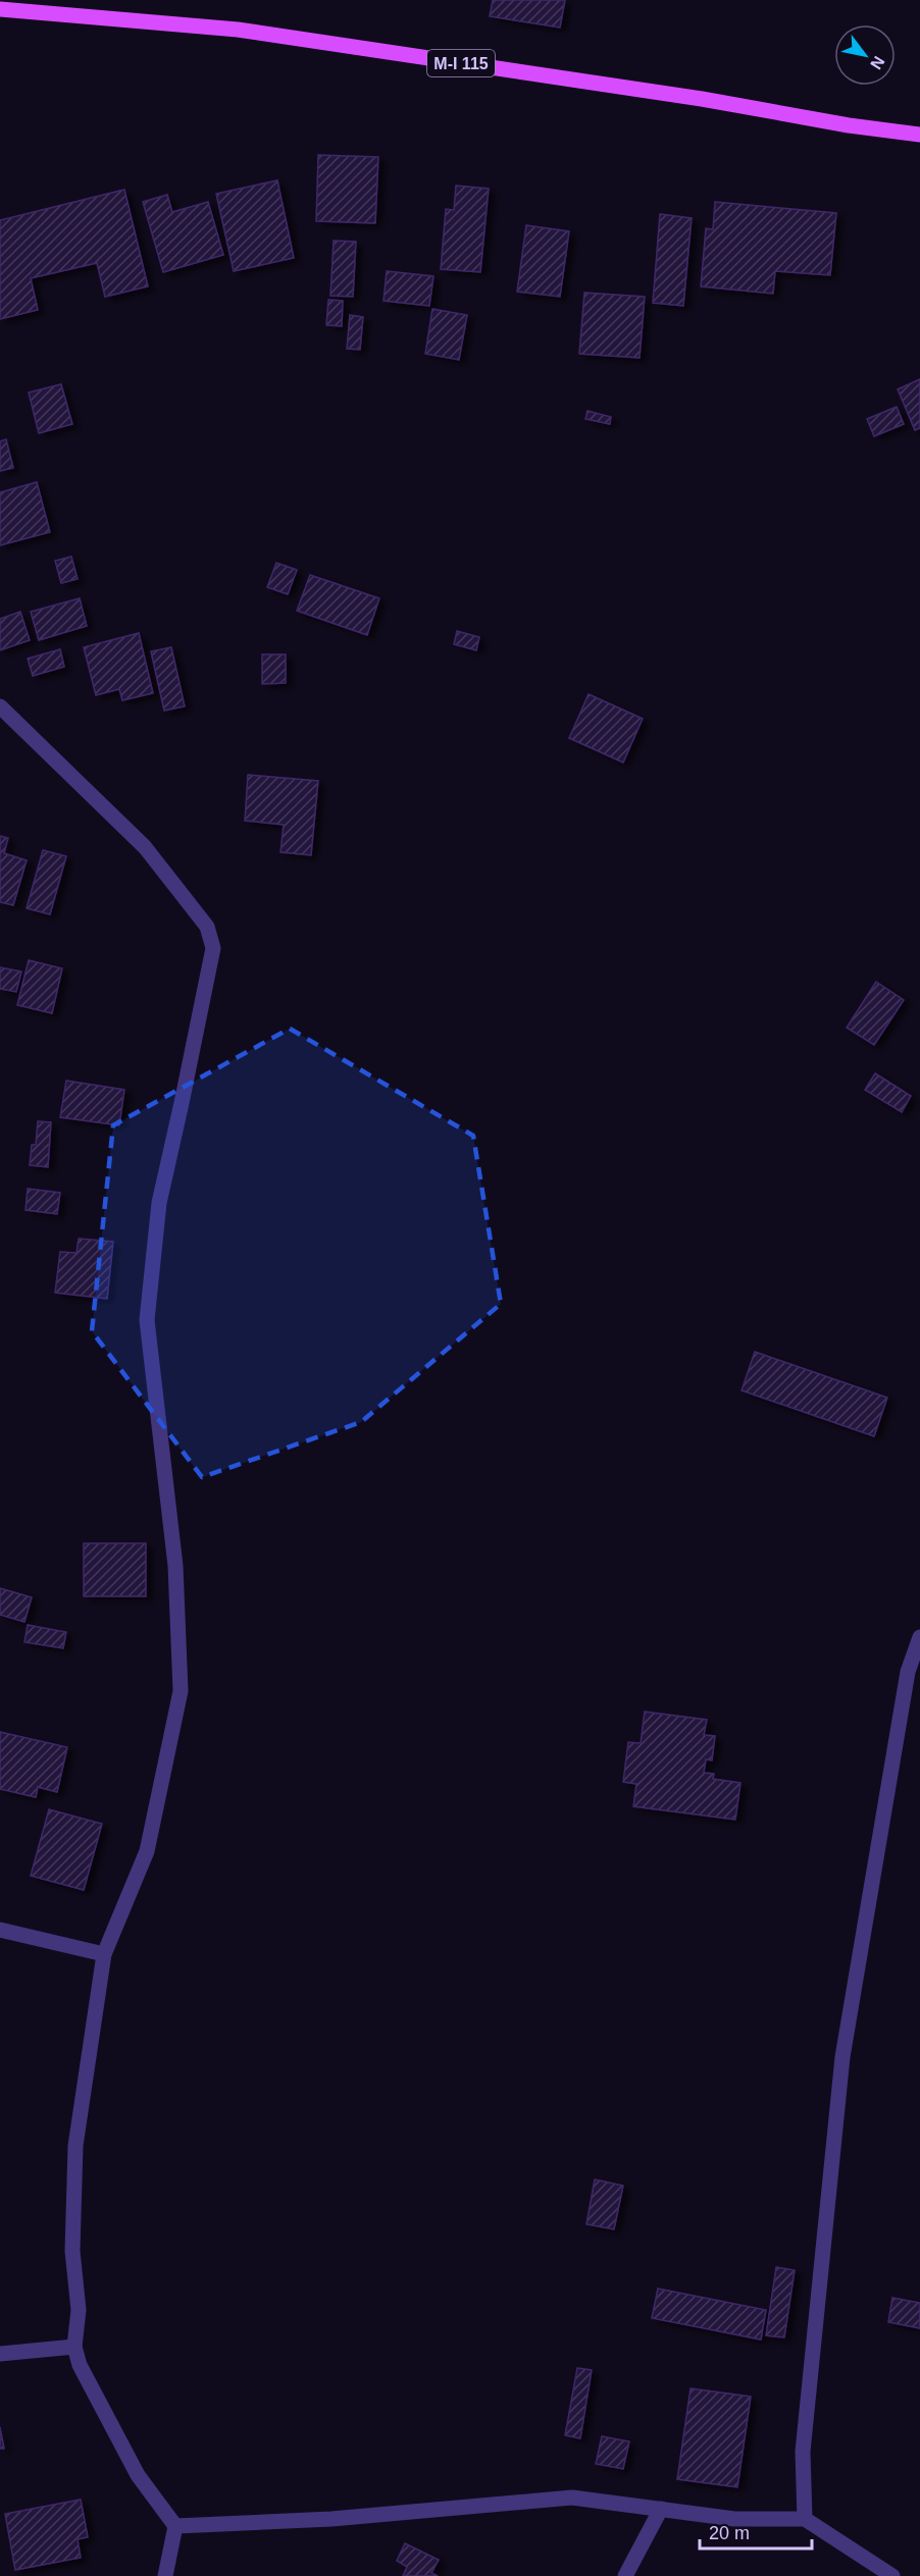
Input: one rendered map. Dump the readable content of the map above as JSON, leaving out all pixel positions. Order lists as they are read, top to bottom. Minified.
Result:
{"streets":{"main road":["M-I 115"]},"scale_bar":"20 m","north":"bottom right"}
